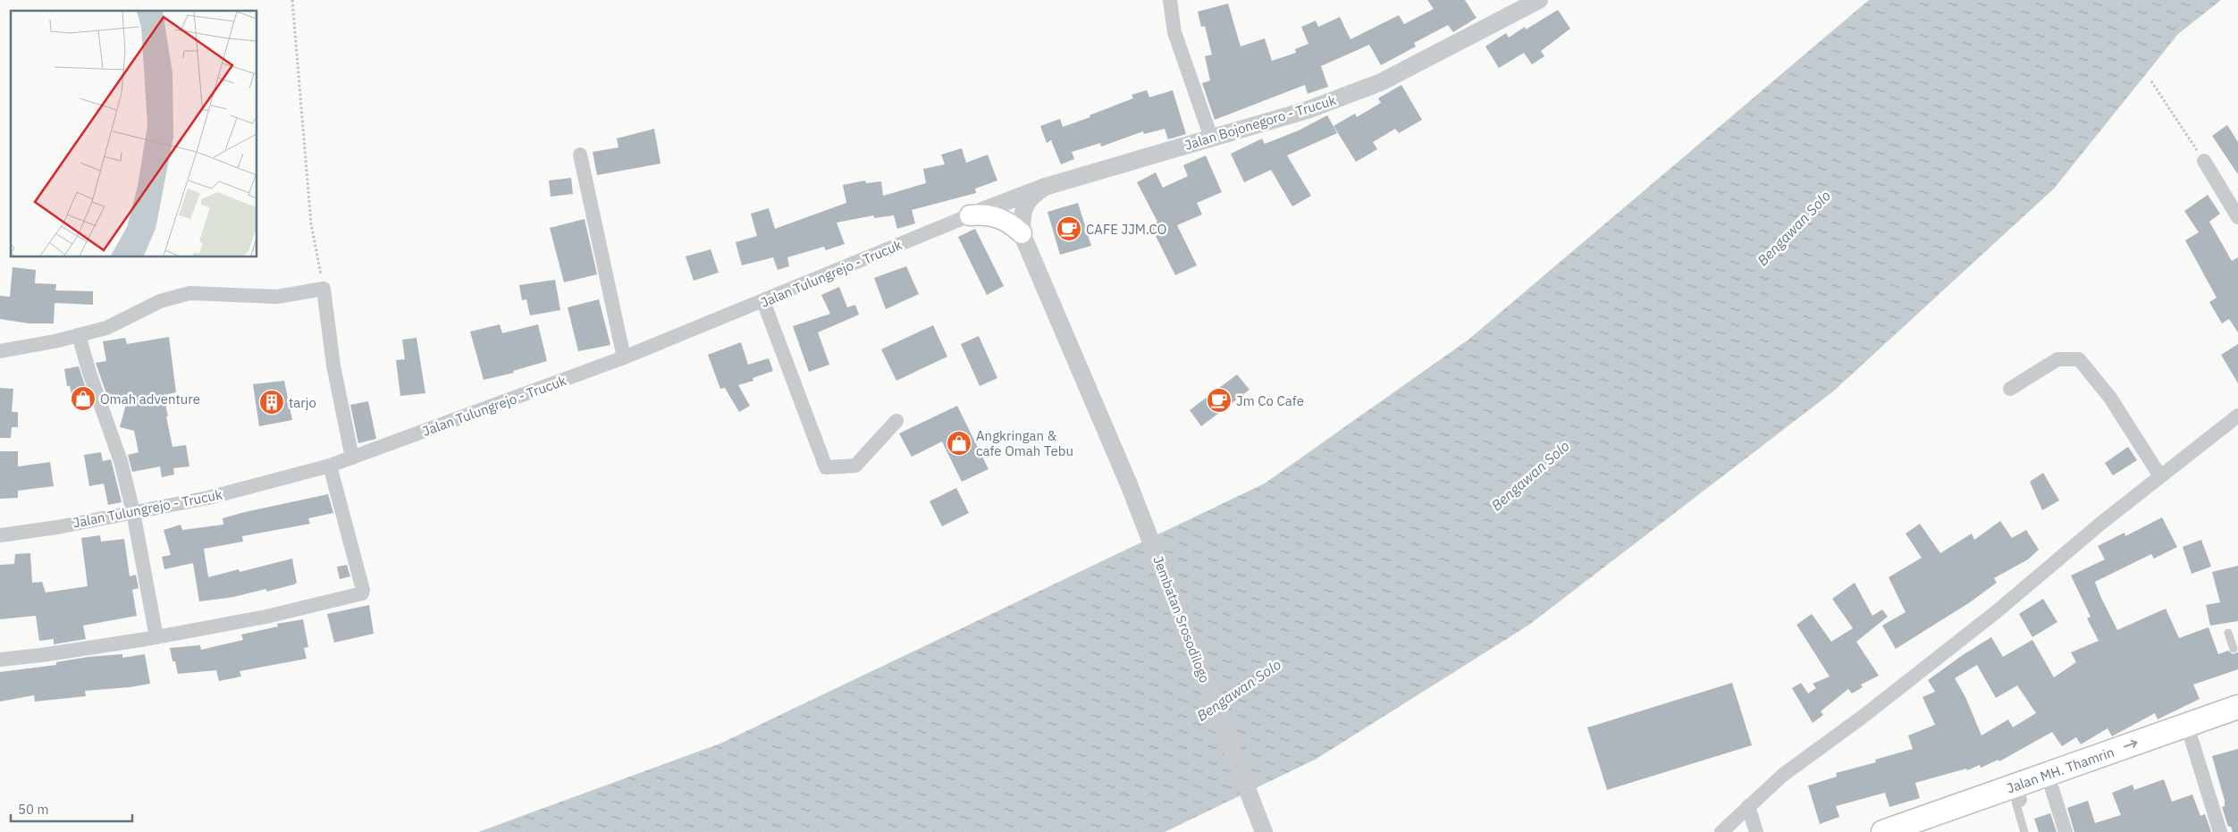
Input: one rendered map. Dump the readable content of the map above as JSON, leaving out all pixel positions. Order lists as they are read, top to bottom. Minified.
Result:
{"streets":{"main road":["Jalan MH. Thamrin"],"street":["Jalan Bojonegoro - Trucuk","Jalan Tulungrejo - Trucuk","Jembatan Srosodilogo"]},"crossings":[["Jalan Bojonegoro - Trucuk","Jalan Tulungrejo - Trucuk"]],"water":["Bengawan Solo"],"places":{"cafe":["CAFE JJM.CO","Jm Co Cafe"],"shop":["Omah adventure","Angkringan & cafe Omah Tebu"],"building":["tarjo"]},"scale_bar":"50 m"}
